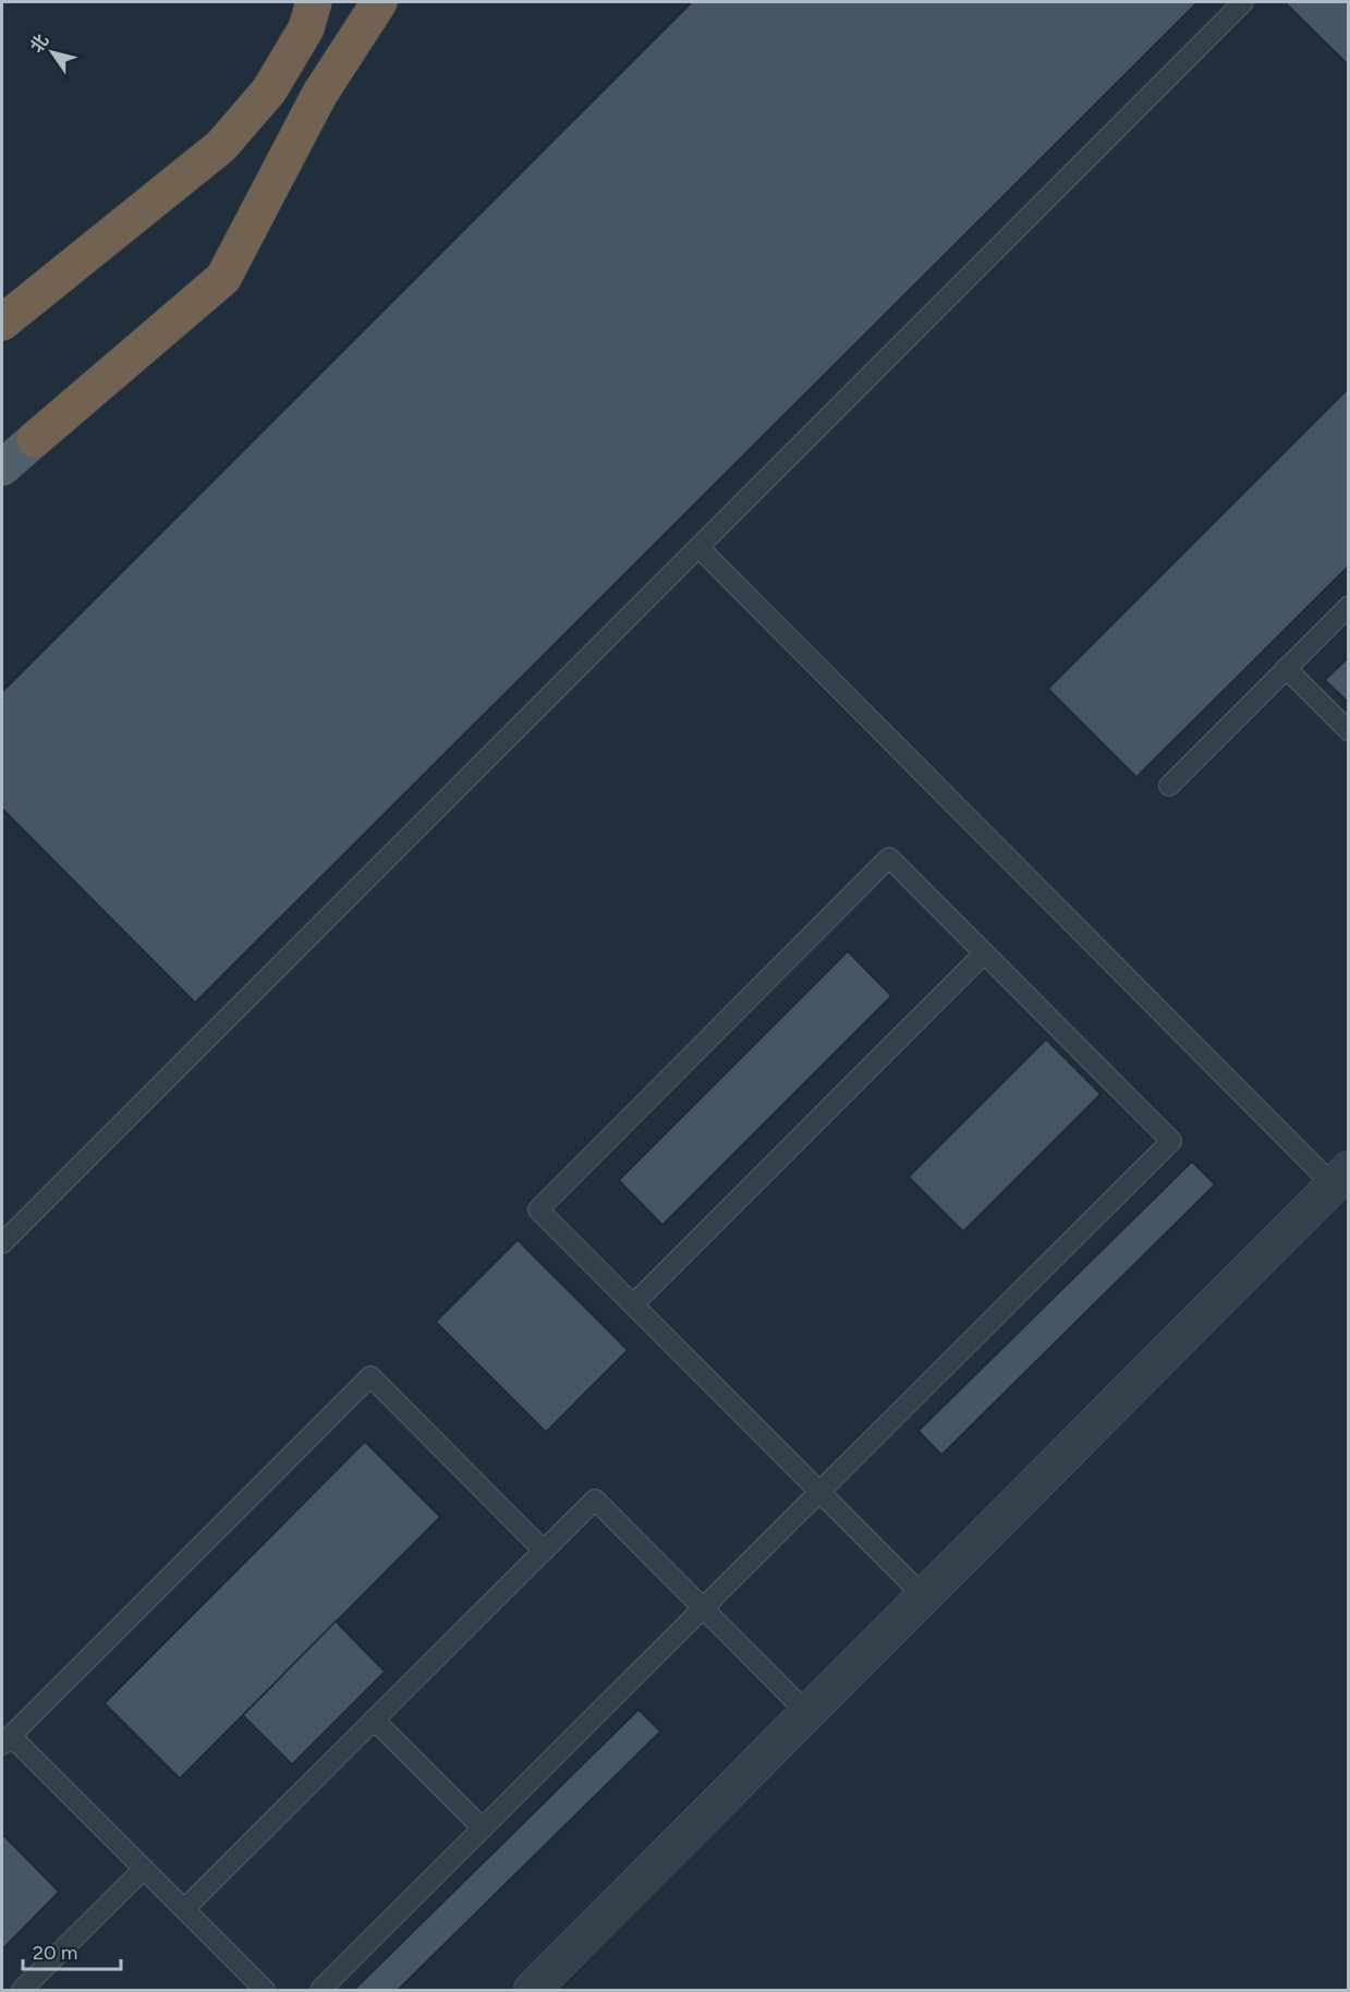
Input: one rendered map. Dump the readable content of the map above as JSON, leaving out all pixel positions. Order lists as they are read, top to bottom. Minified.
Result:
{"scale_bar":"20 m","north":"top left"}
